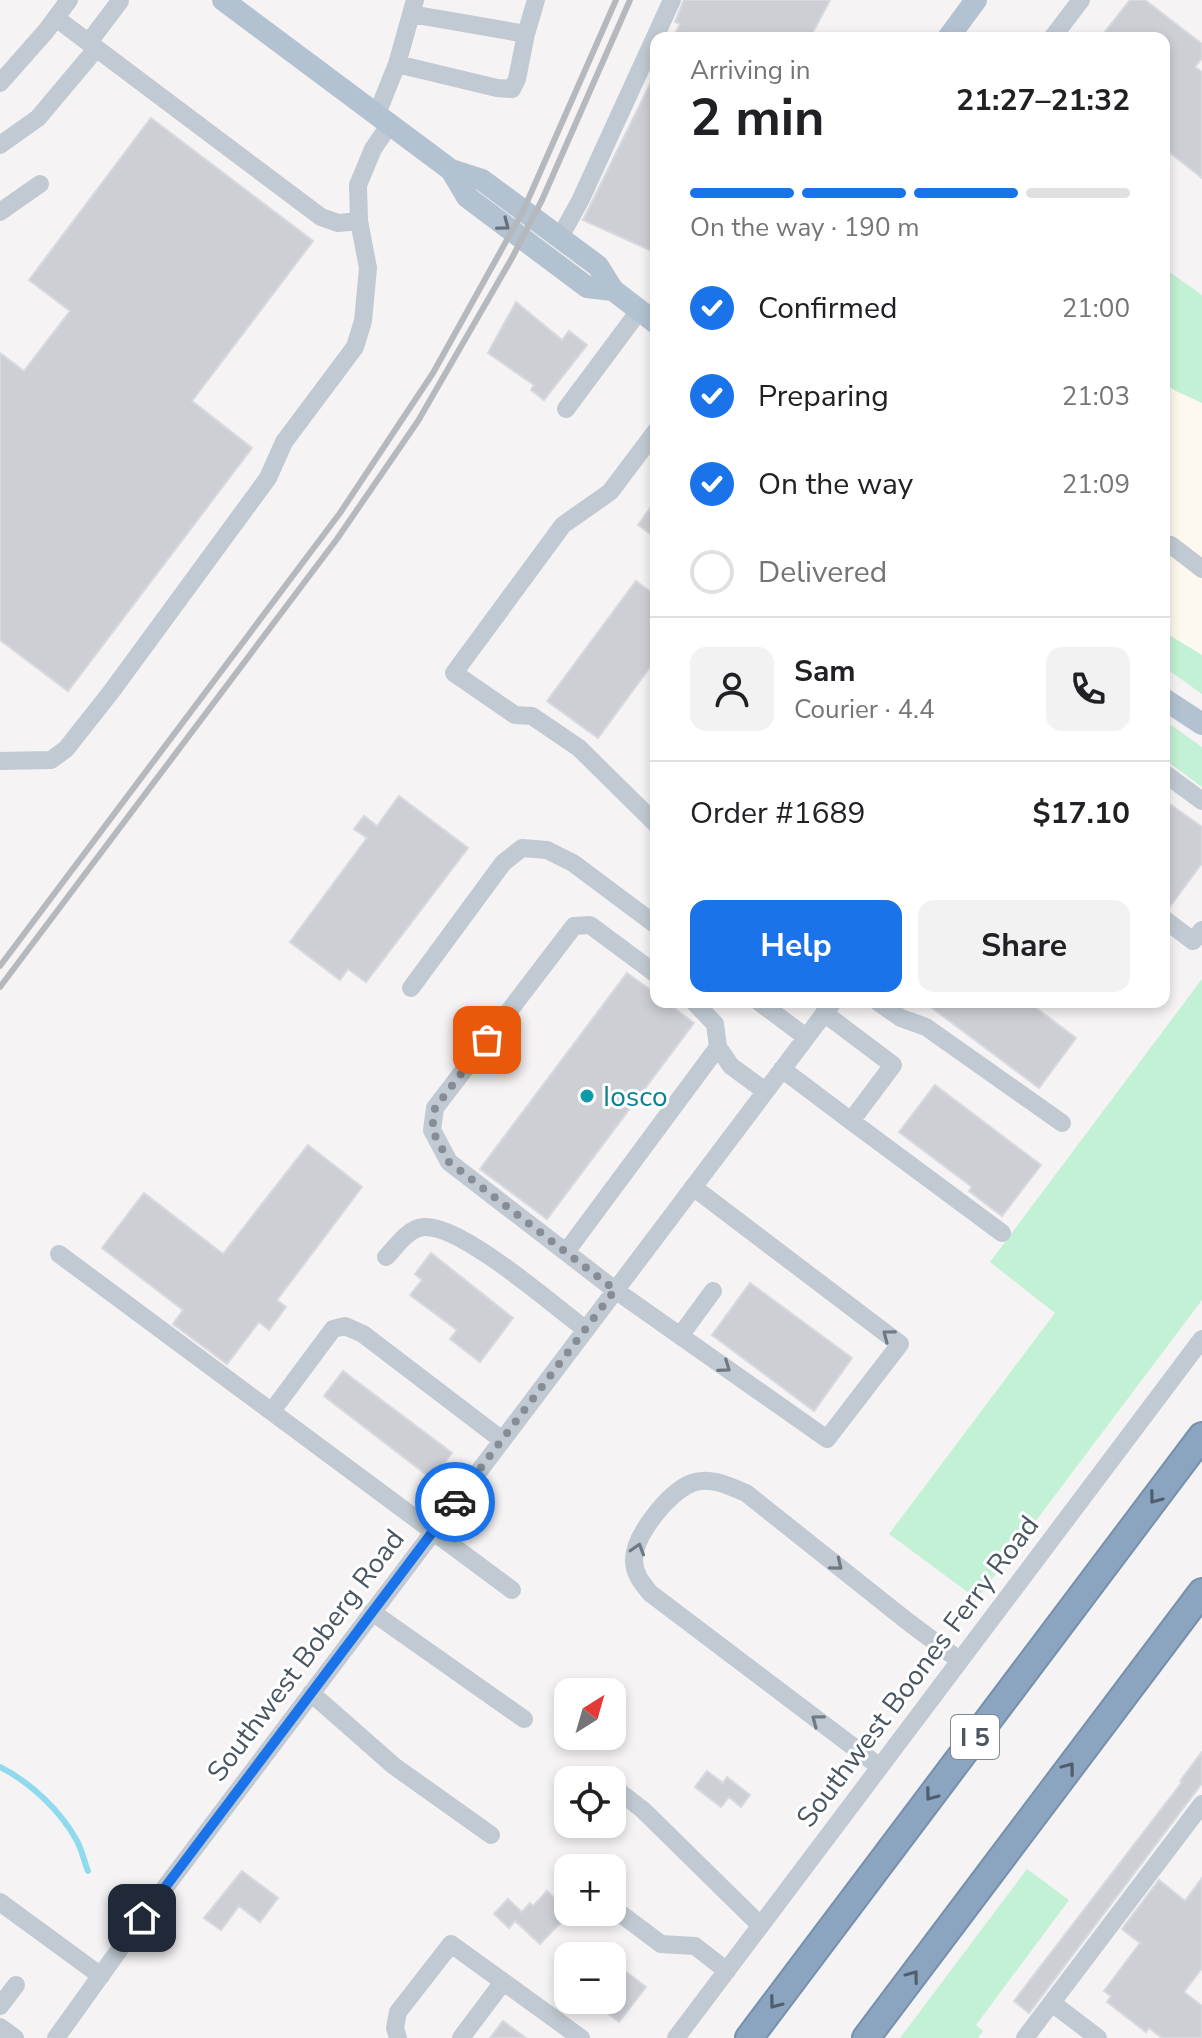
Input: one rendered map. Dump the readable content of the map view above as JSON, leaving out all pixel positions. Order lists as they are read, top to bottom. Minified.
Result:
{"streets":{"highway":["I 5"],"street":["Southwest Boberg Road","Southwest Boones Ferry Road"]},"places":["Iosco"],"north":"top right","page":{"heading":["2 min","Arriving in","21:27–21:32"],"panel":["Sam","Courier · 4.4","Order #1689","$17.10"],"bar":"On the way · 190 m","list":[["Confirmed","21:00"],["Preparing","21:03"],["On the way","21:09"],"Delivered"],"buttons":["Help","Share"],"map_buttons":["+","−"]}}
